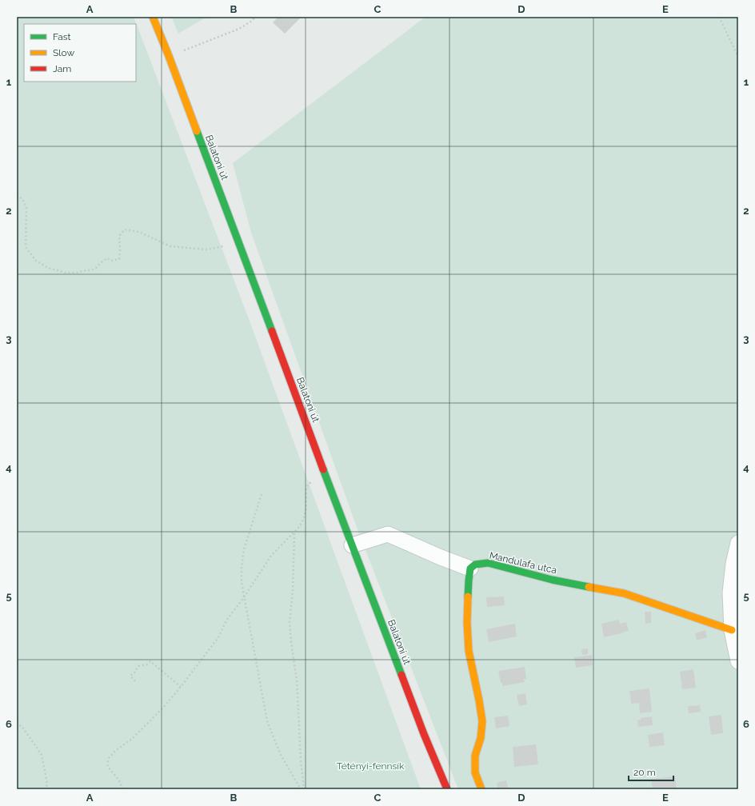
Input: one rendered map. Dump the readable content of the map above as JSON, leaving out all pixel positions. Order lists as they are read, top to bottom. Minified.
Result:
{"streets":{"main road":["Balatoni út","Mandulafa utca"]},"parks":["Tétényi-fennsík"],"legend":["Fast","Slow","Jam"],"scale_bar":"20 m","grid":{"columns":["A","B","C","D","E"],"rows":["1","2","3","4","5","6"]}}
